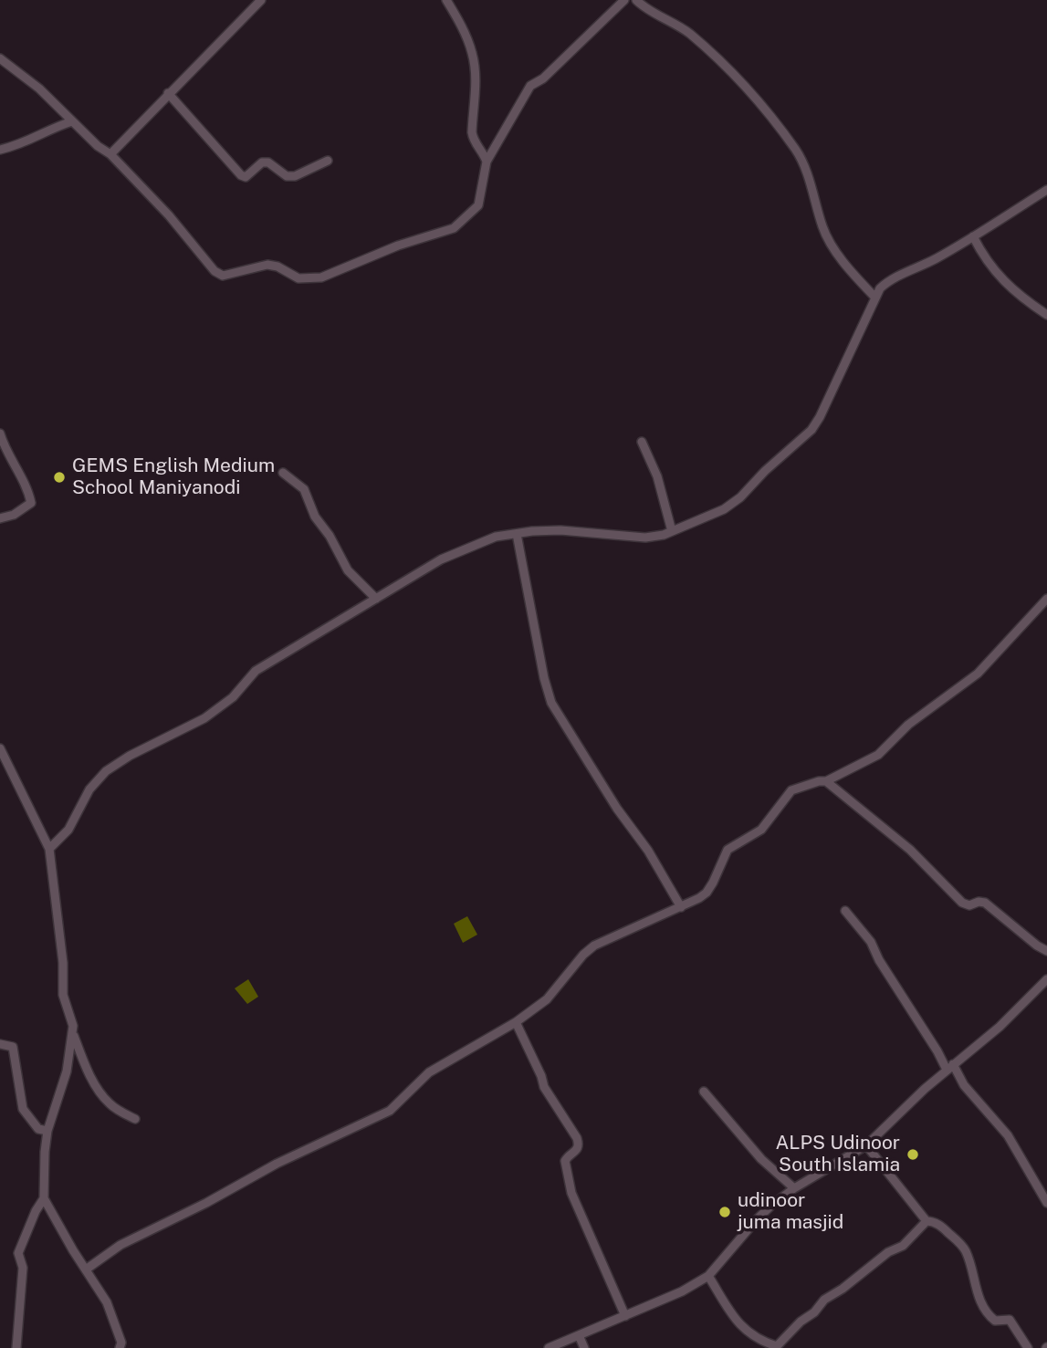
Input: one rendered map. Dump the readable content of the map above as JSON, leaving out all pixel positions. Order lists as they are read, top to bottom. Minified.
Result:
{"places":["GEMS English Medium School Maniyanodi","ALPS Udinoor South Islamia","udinoor juma masjid"]}
